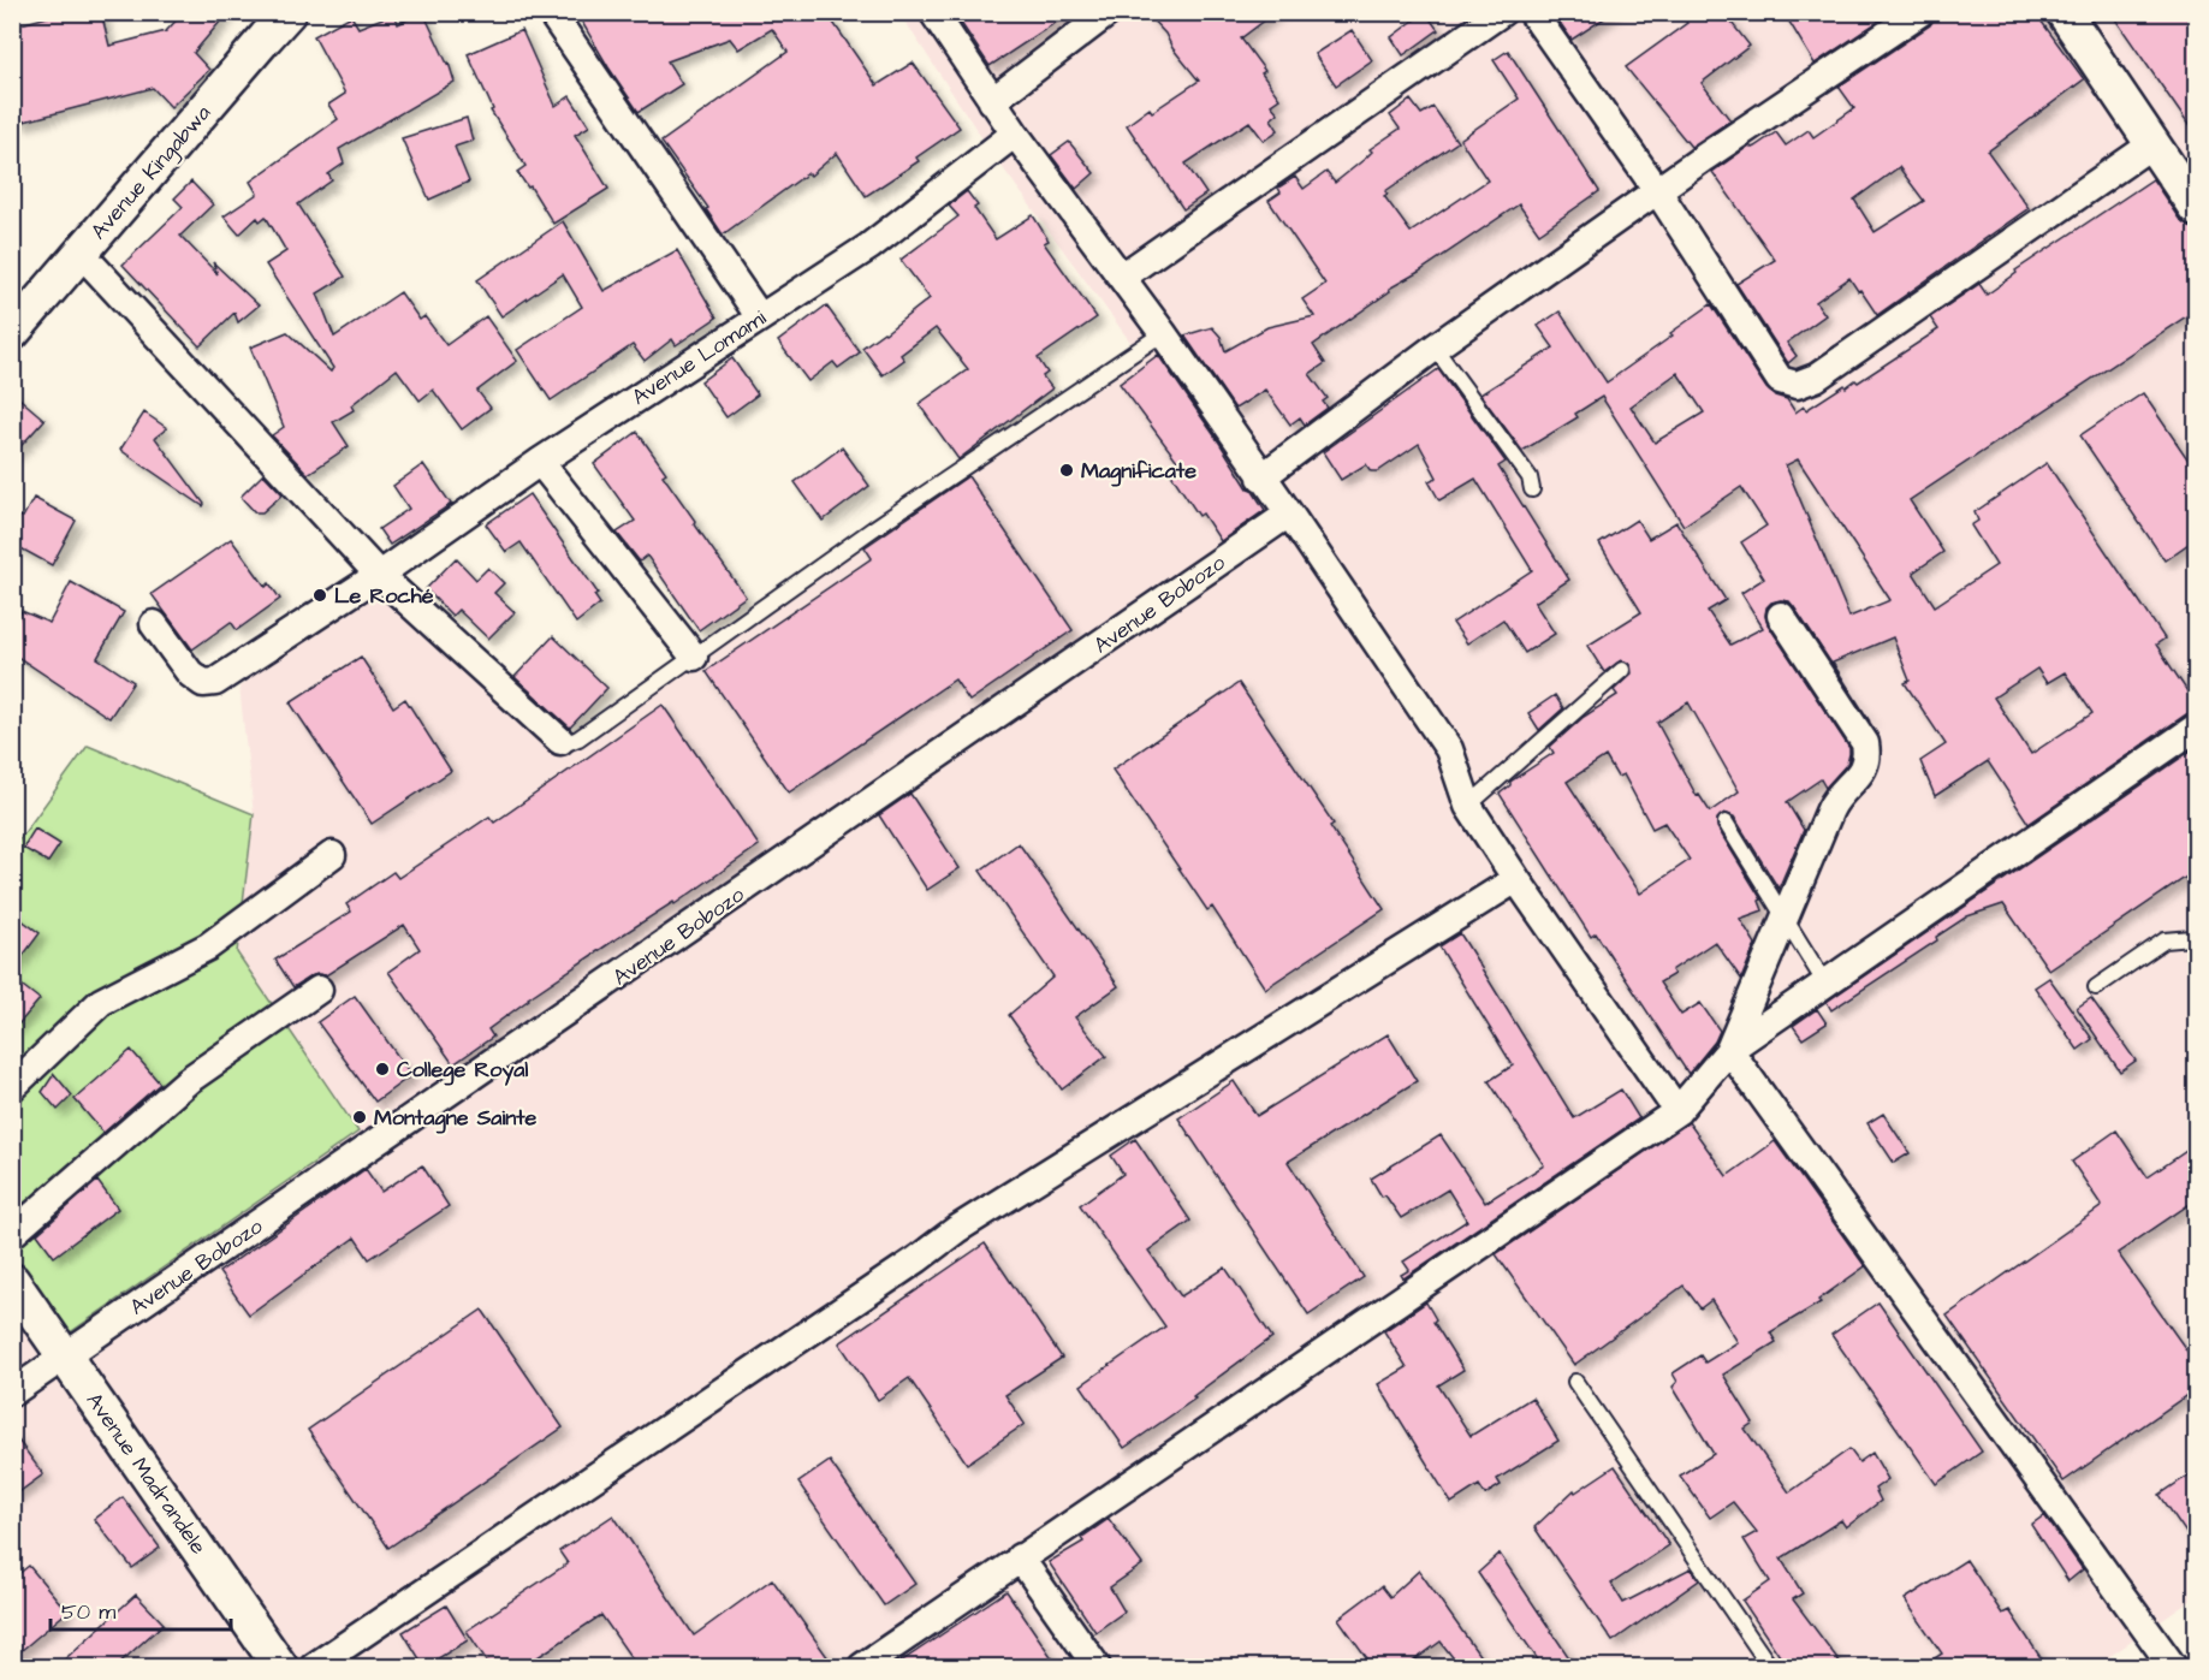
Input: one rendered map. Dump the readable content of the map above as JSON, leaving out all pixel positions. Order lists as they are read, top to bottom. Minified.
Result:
{"streets":{"street":["Avenue Kingabwa","Avenue Lomami","Avenue Bobozo","Avenue Madrandele"]},"crossings":[["Avenue Bobozo","Avenue Madrandele"]],"places":["Magnificate","Le Roché","College Royal","Montagne Sainte"],"scale_bar":"50 m"}
